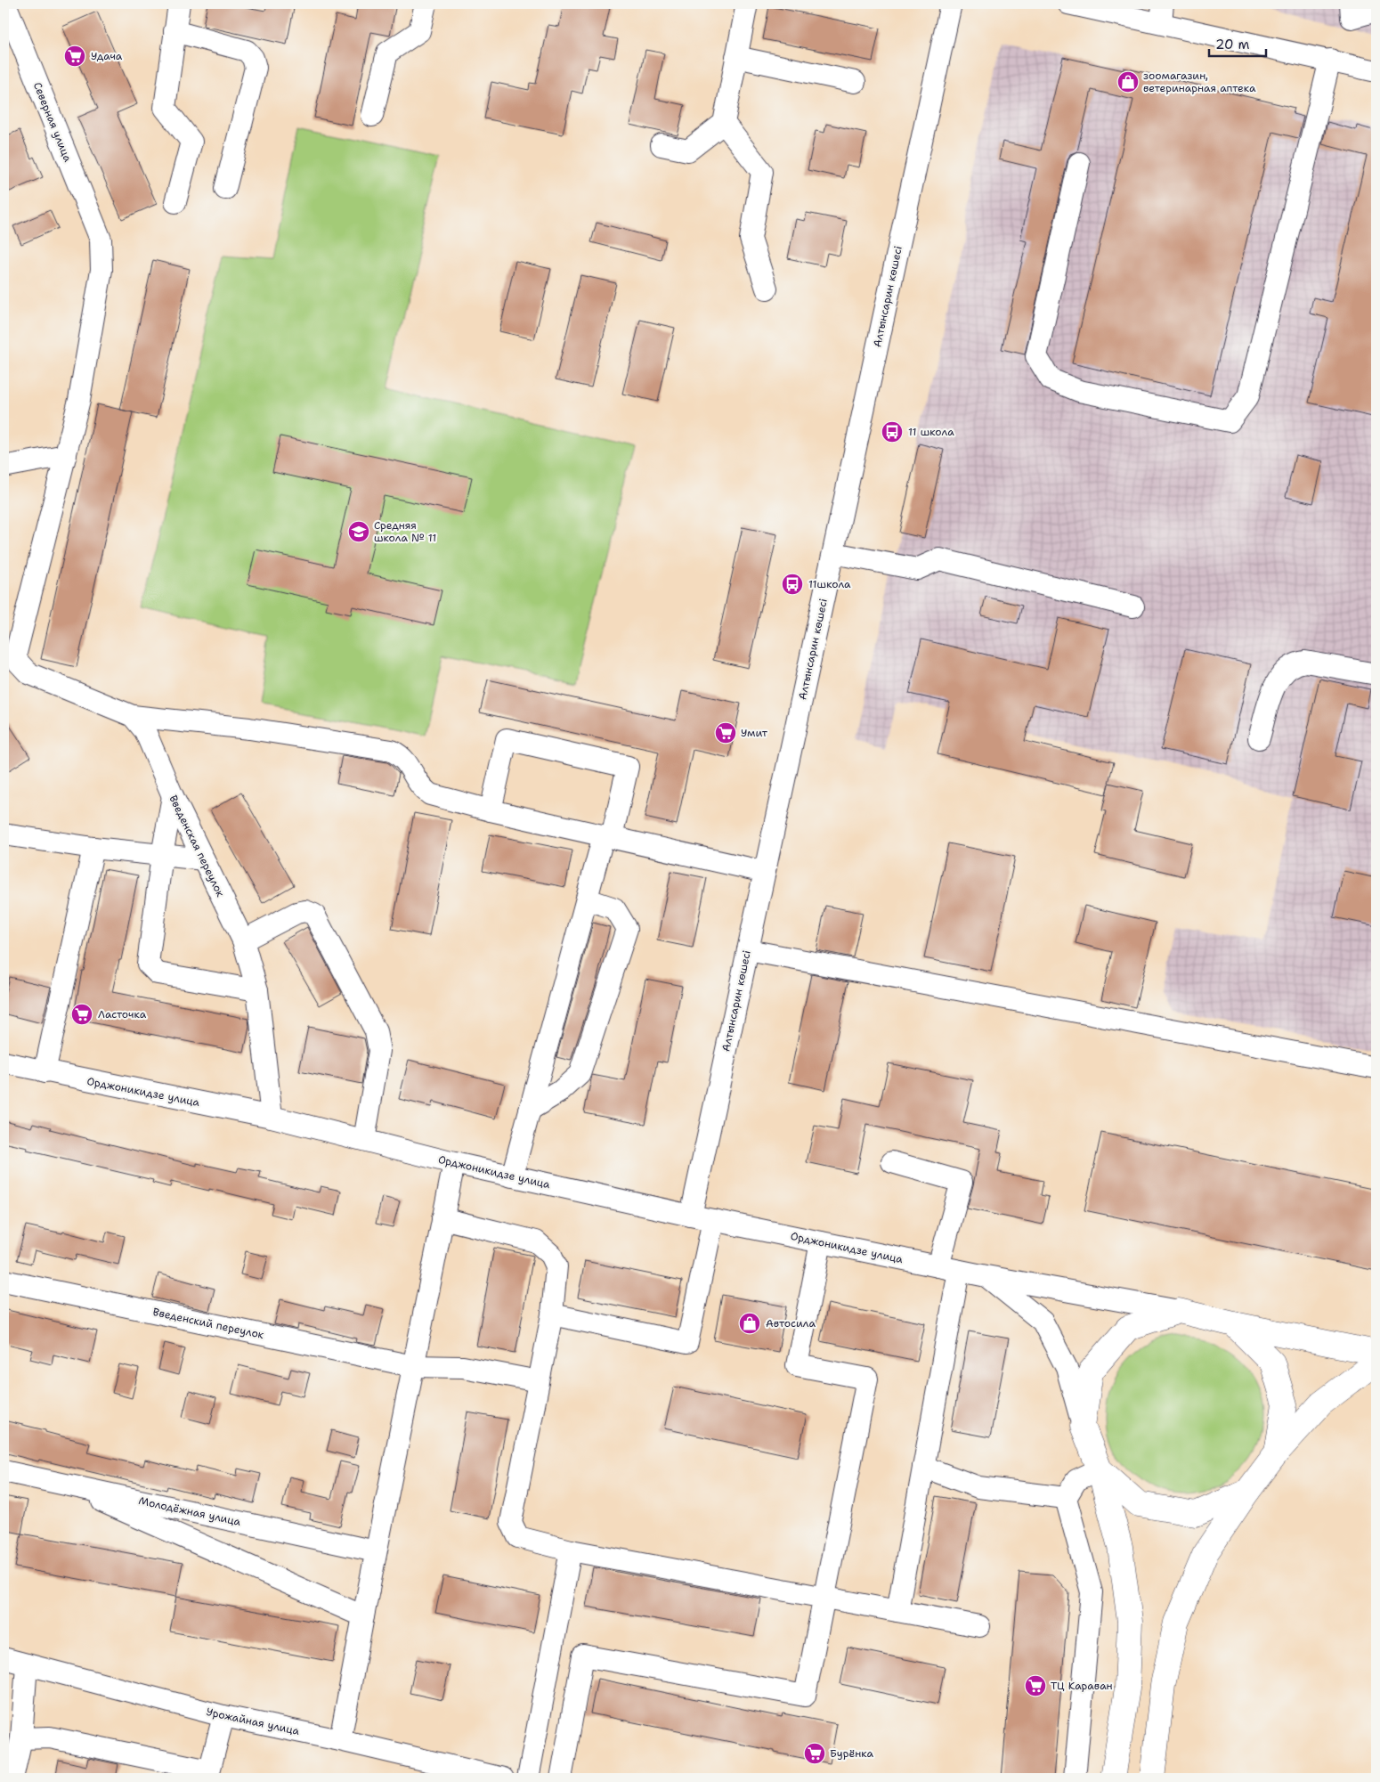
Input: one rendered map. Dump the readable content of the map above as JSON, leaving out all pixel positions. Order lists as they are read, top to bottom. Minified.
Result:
{"streets":{"street":["Северная улица","Алтынсарин көшесі","Введенская переулок","Орджоникидзе улица","Введенский переулок","Молодёжная улица","Урожайная улица"]},"crossings":[["Алтынсарин көшесі","Орджоникидзе улица"],["Введенская переулок","Орджоникидзе улица"]],"places":{"supermarket":["Удача","Умит","Ласточка","ТЦ Караван","Бурёнка"],"shop":["зоомагазин, ветеринарная аптека","Автосила"],"bus stop":["11 школа","11школа"],"school or university":["Средняя школа № 11"]},"scale_bar":"20 m"}
